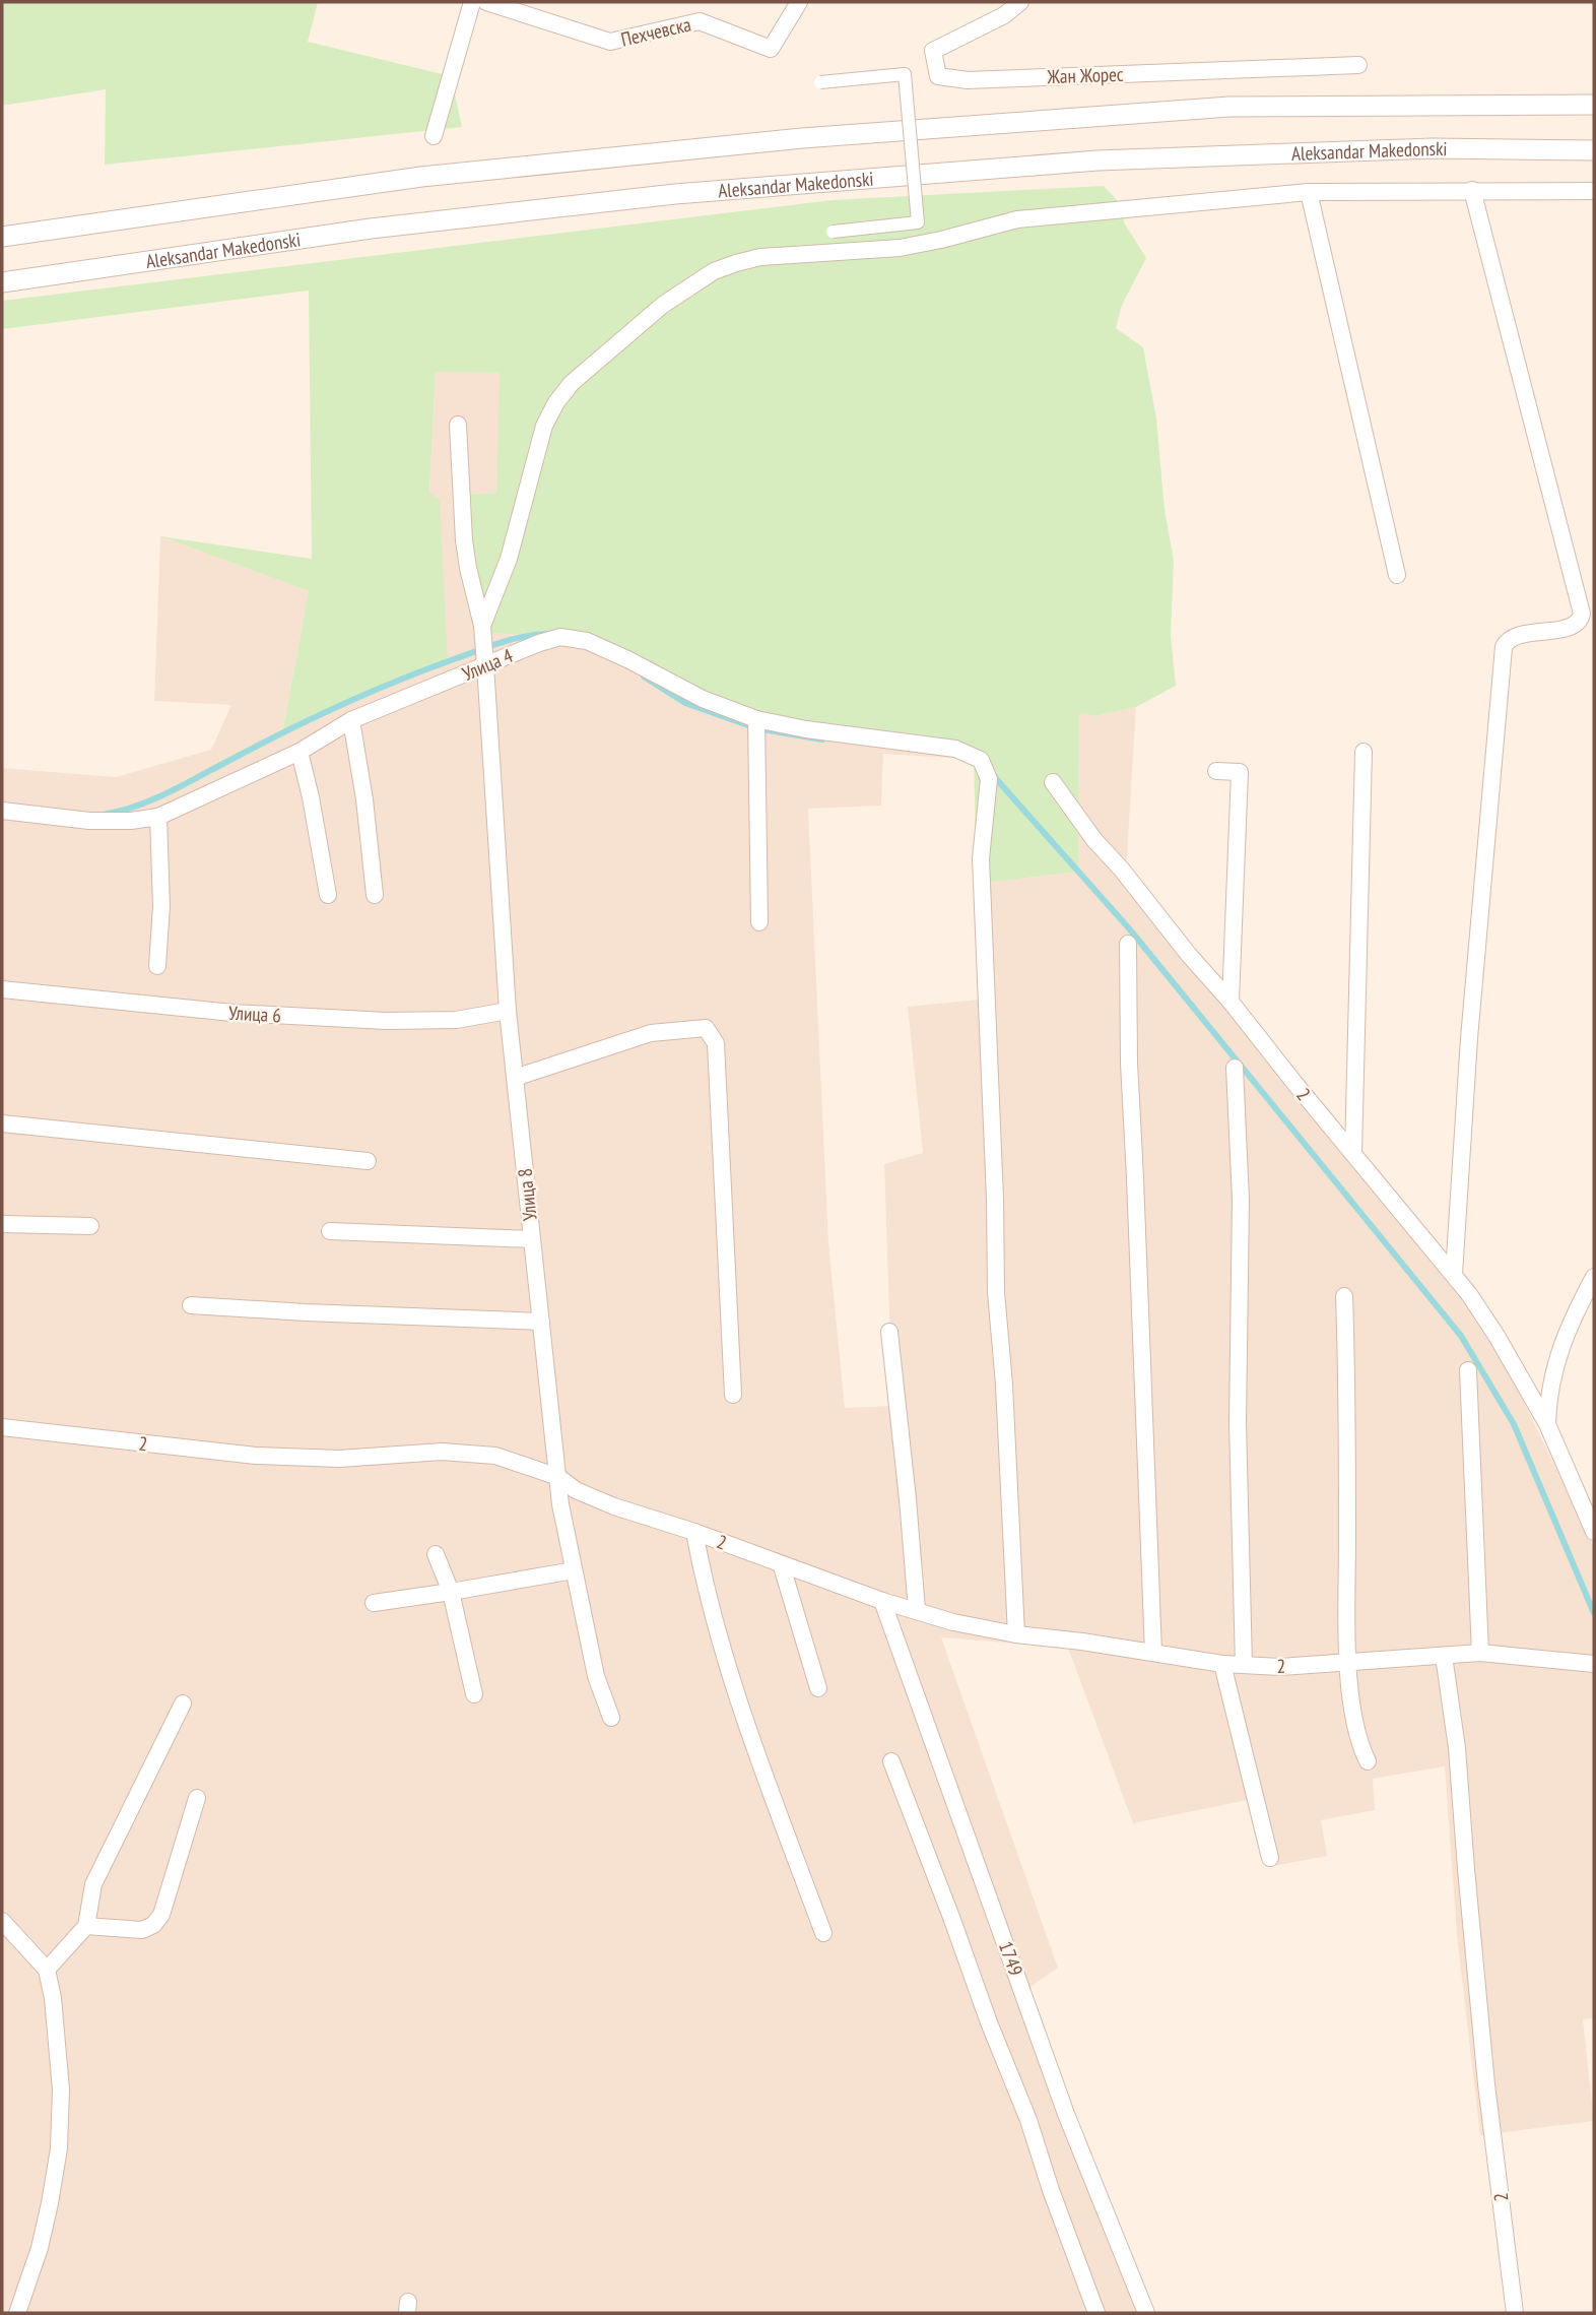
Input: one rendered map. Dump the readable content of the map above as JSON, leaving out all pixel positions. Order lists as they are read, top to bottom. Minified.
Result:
{"streets":{"street":["Пехчевска","Жан Жорес","Aleksandar Makedonski","Улица 4","Улица 6","2","Улица 8","1749"]},"crossings":[["Улица 4","2"],["Улица 4","Улица 8"],["Улица 6","Улица 8"],["2","Улица 8"],["2","1749"]]}
